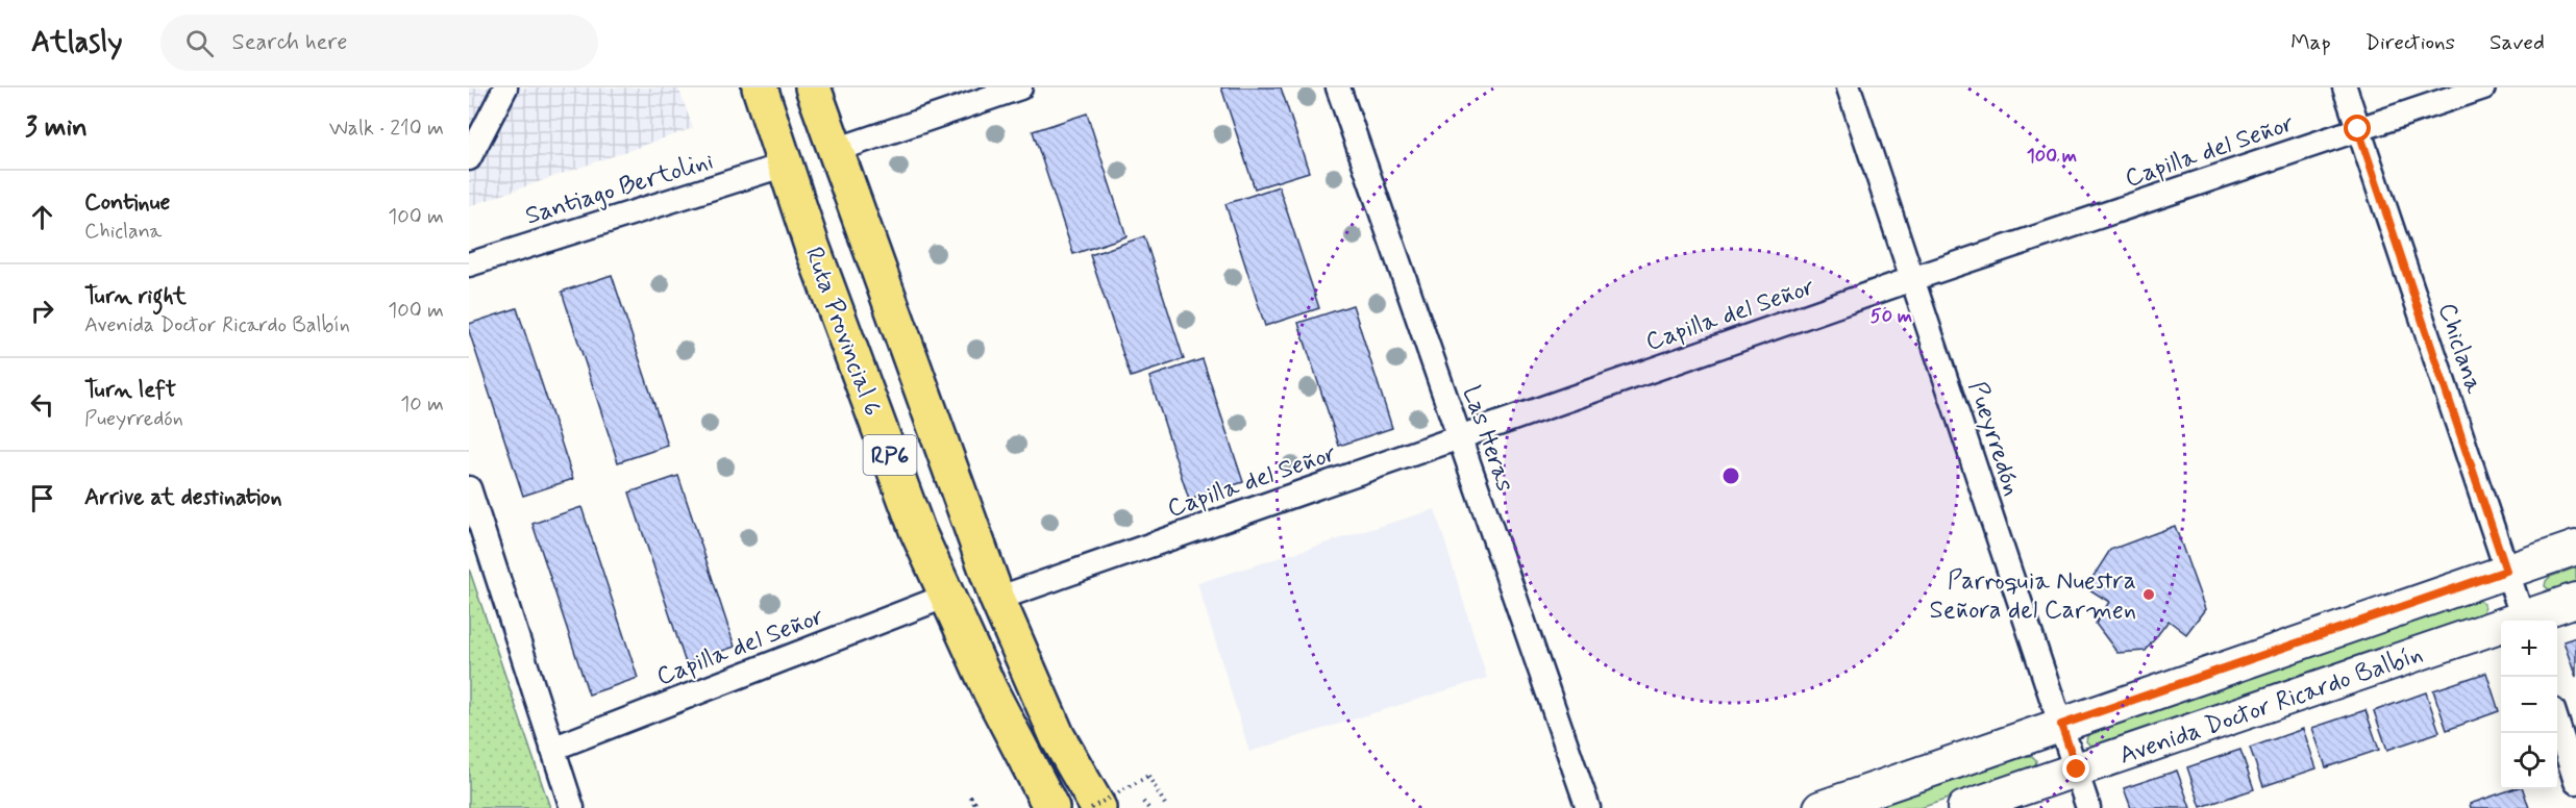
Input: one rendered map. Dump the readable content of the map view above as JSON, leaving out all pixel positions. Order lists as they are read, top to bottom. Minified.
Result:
{"streets":{"highway":["Ruta Provincial 6","RP6"],"main road":["Avenida Doctor Ricardo Balbín"],"street":["Capilla del Señor","Santiago Bertolini","Chiclana","Las Heras","Pueyrredón"]},"crossings":[["Capilla del Señor","Ruta Provincial 6"],["Capilla del Señor","Chiclana"],["Capilla del Señor","Las Heras"],["Capilla del Señor","Pueyrredón"],["Capilla del Señor","RP6"],["Santiago Bertolini","Ruta Provincial 6"],["Chiclana","Avenida Doctor Ricardo Balbín"],["Pueyrredón","Avenida Doctor Ricardo Balbín"]],"places":["Parroquia Nuestra Señora del Carmen"],"page":{"header":"Atlasly","search":"Search here","nav":["Map","Directions","Saved"],"heading":["3 min","Walk · 210 m"],"list":[["Continue","Chiclana","100 m"],["Turn right","Avenida Doctor Ricardo Balbín","100 m"],["Turn left","Pueyrredón","10 m"],"Arrive at destination"],"map_buttons":["+","−"]},"rings":["100 m","50 m"]}
